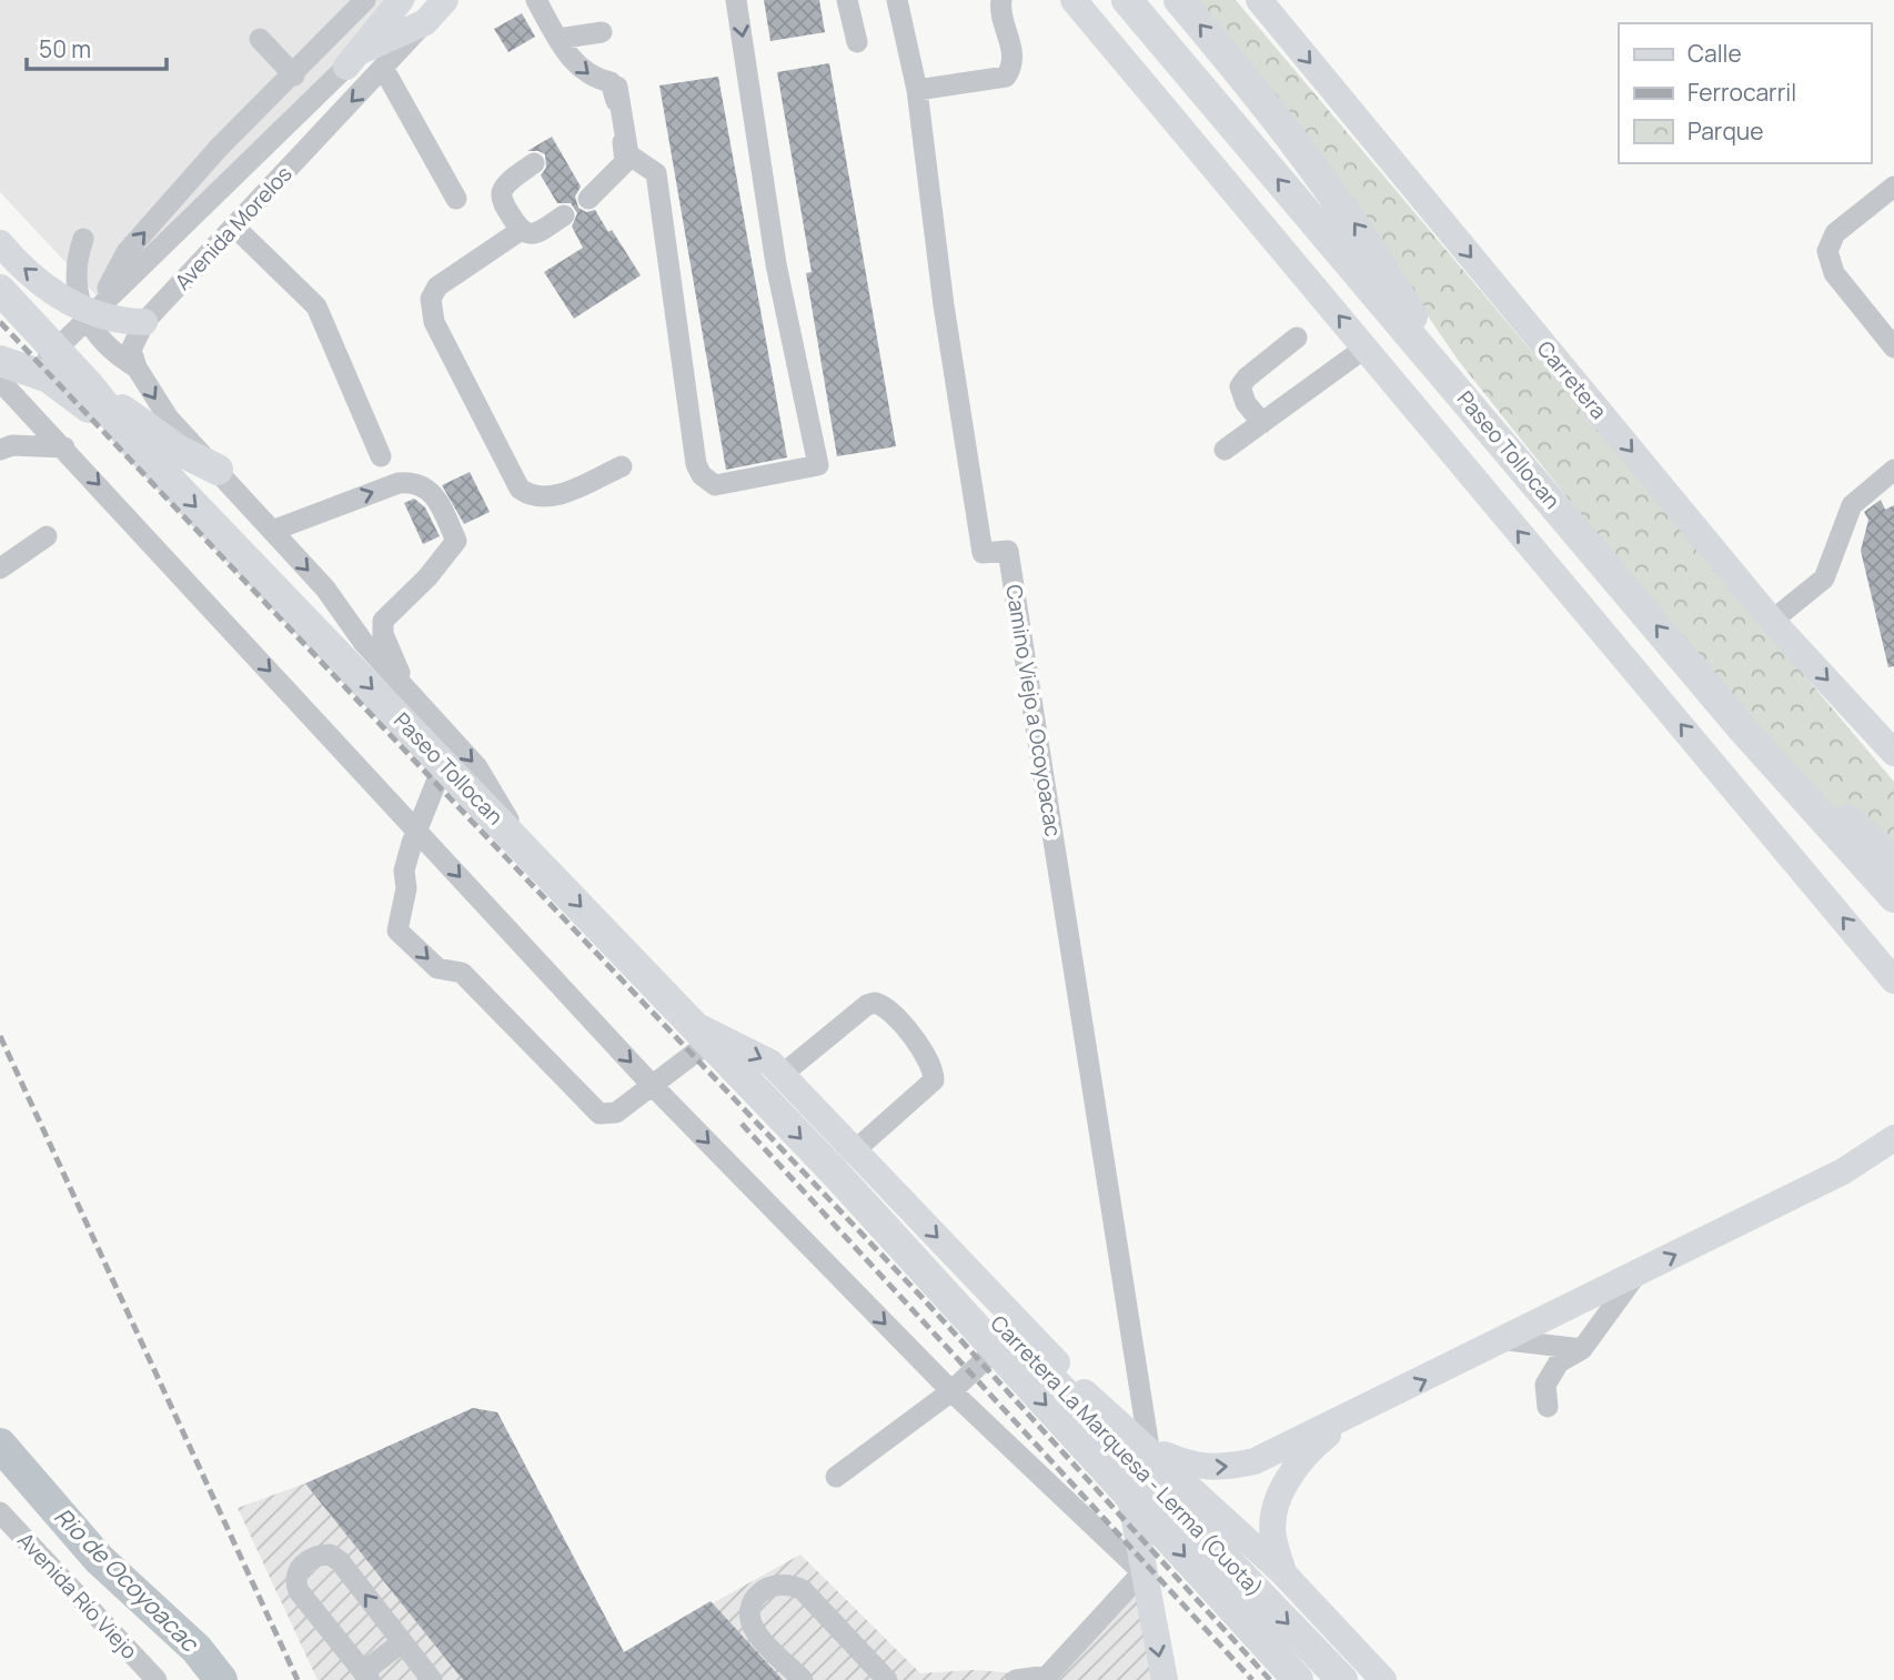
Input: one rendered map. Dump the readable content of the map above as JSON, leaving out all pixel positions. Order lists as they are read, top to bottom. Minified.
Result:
{"streets":{"highway":["Paseo Tollocan","Carretera La Marquesa - Lerma (Cuota)"],"main road":["Avenida Morelos","Carretera"],"street":["Camino Viejo a Ocoyoacac","Avenida Río Viejo"]},"crossings":[["Paseo Tollocan","Carretera La Marquesa - Lerma (Cuota)"]],"water":["Rio de Ocoyoacac"],"legend":["Calle","Ferrocarril","Parque"],"scale_bar":"50 m"}
